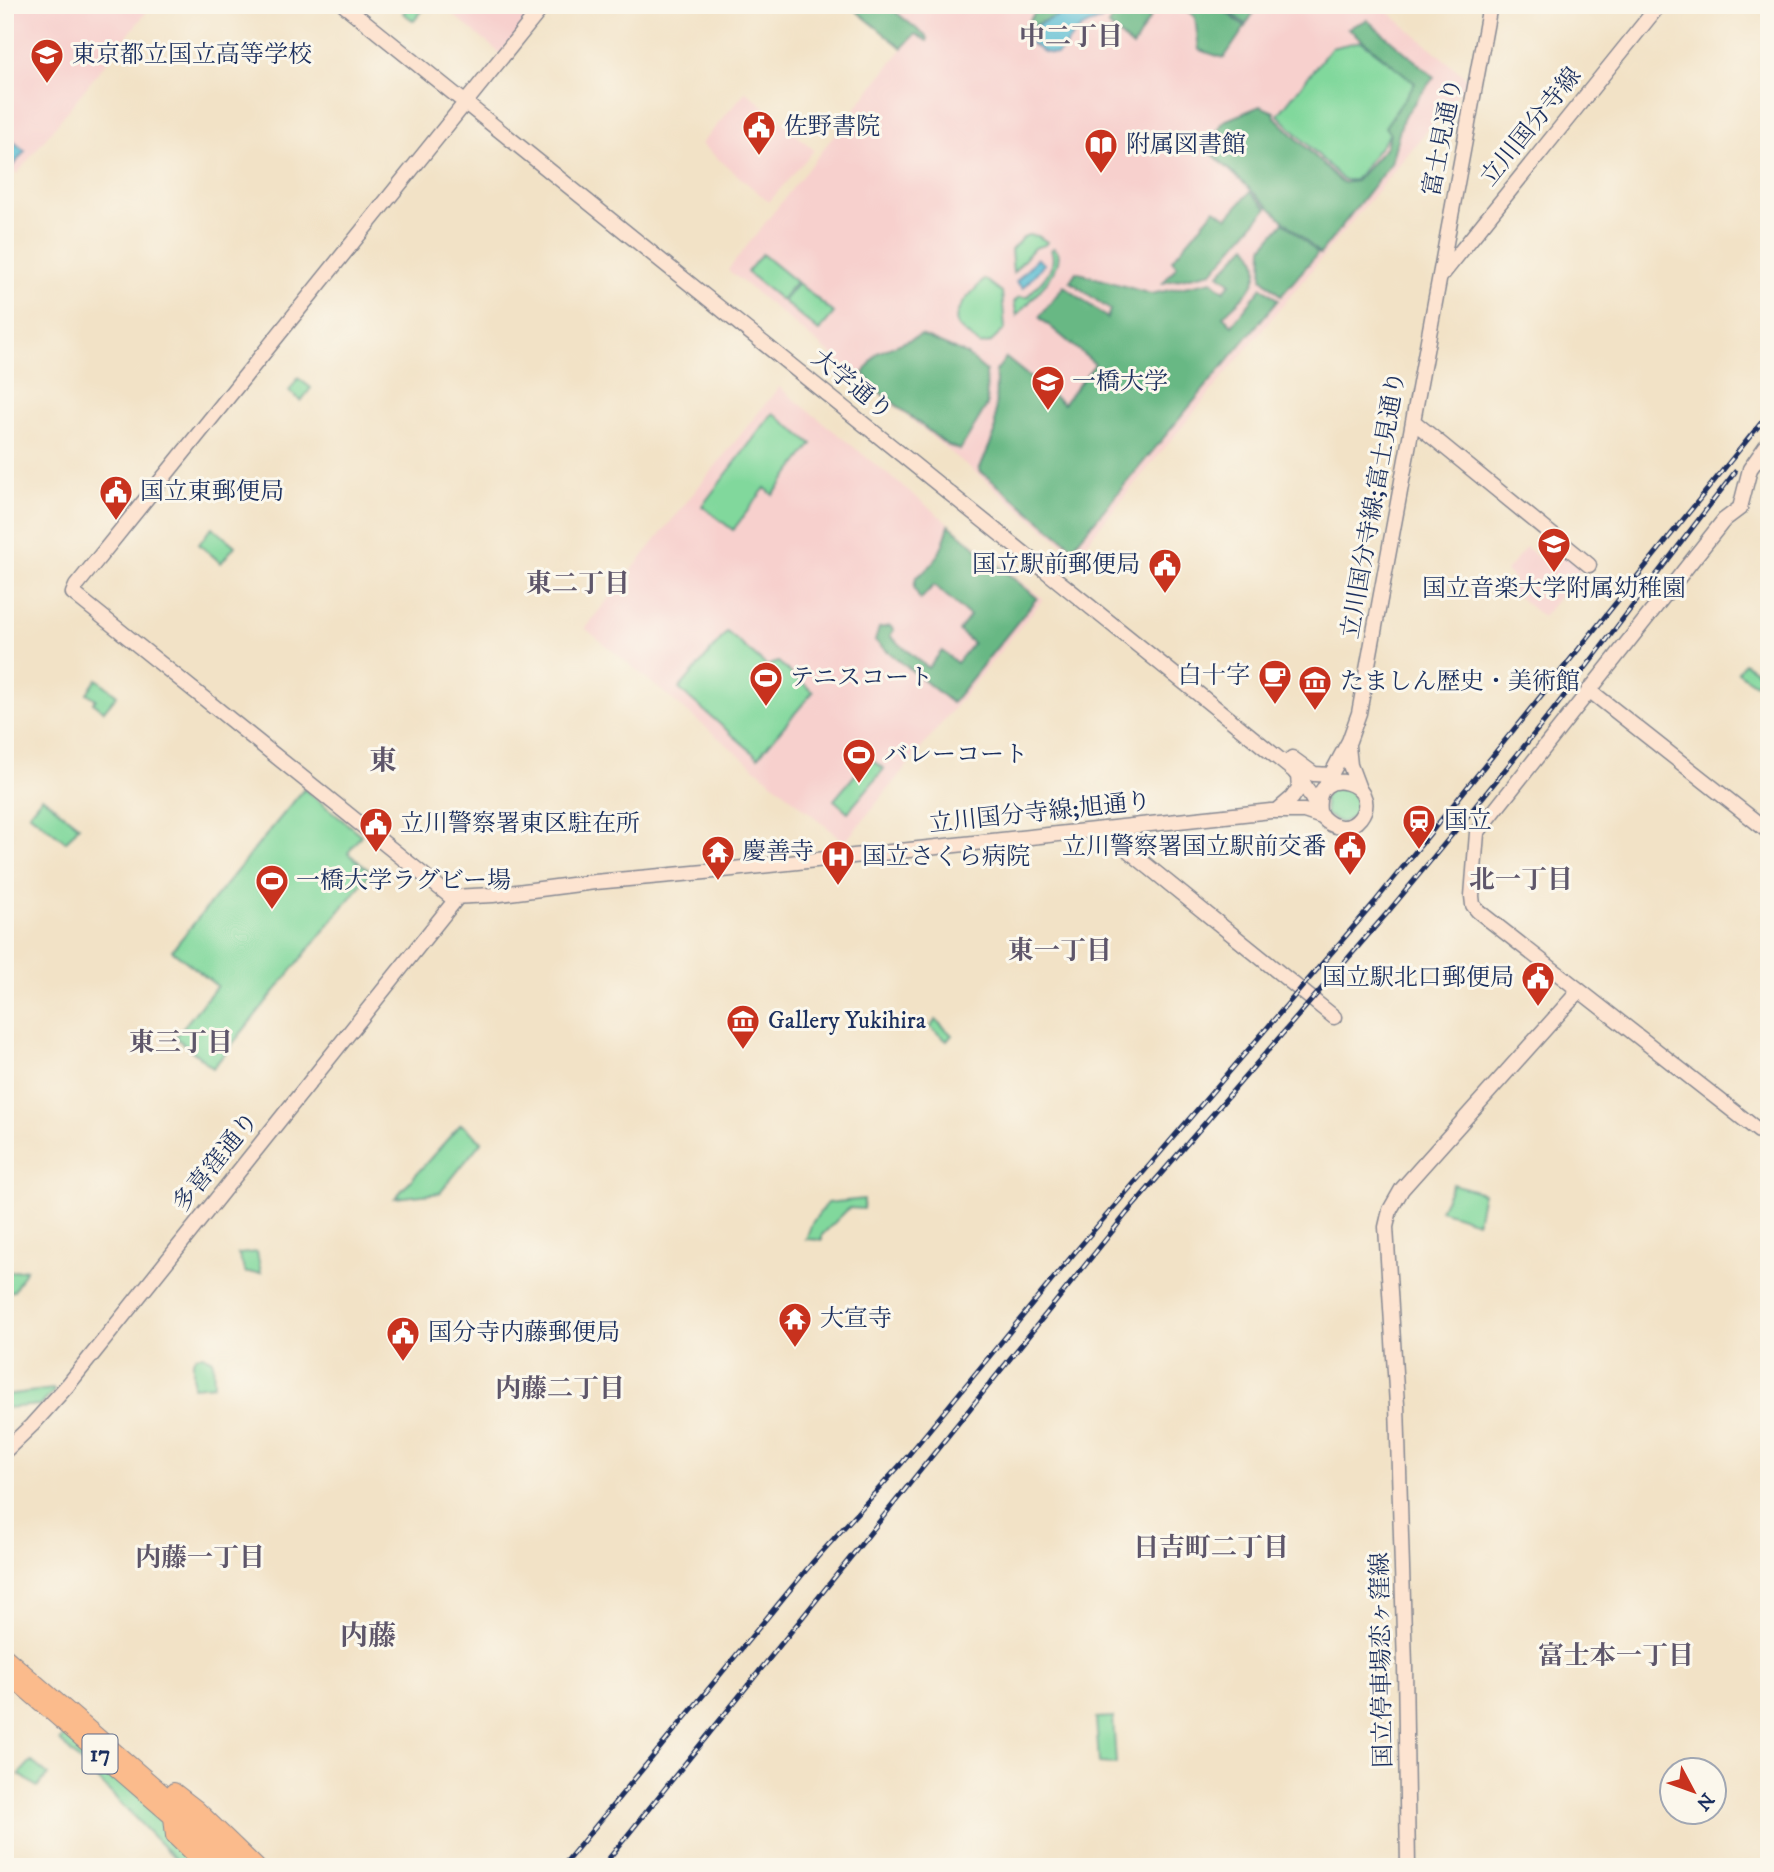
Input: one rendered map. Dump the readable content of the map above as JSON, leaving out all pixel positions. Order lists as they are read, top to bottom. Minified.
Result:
{"streets":{"main road":["立川国分寺線","富士見通り","大学通り","立川国分寺線;富士見通り","立川国分寺線;旭通り","多喜窪通り","国立停車場恋ヶ窪線","17"]},"crossings":[["立川国分寺線","富士見通り"],["立川国分寺線","立川国分寺線;富士見通り"],["富士見通り","立川国分寺線;富士見通り"],["大学通り","立川国分寺線;旭通り"],["立川国分寺線;旭通り","多喜窪通り"]],"districts":["中二丁目","東二丁目","東","北一丁目","東一丁目","東三丁目","内藤二丁目","日吉町二丁目","内藤一丁目","内藤","富士本一丁目"],"places":{"school or university":["東京都立国立高等学校","一橋大学","国立音楽大学附属幼稚園"],"public building":["佐野書院","国立東郵便局","国立駅前郵便局","立川警察署東区駐在所","立川警察署国立駅前交番","国立駅北口郵便局","国分寺内藤郵便局"],"library":["附属図書館"],"cafe":["白十字"],"sports":["テニスコート","バレーコート","一橋大学ラグビー場"],"museum":["たましん歴史・美術館","Gallery Yukihira"],"station":["国立"],"temple":["慶善寺","大宣寺"],"hospital":["国立さくら病院"]},"north":"bottom right"}
